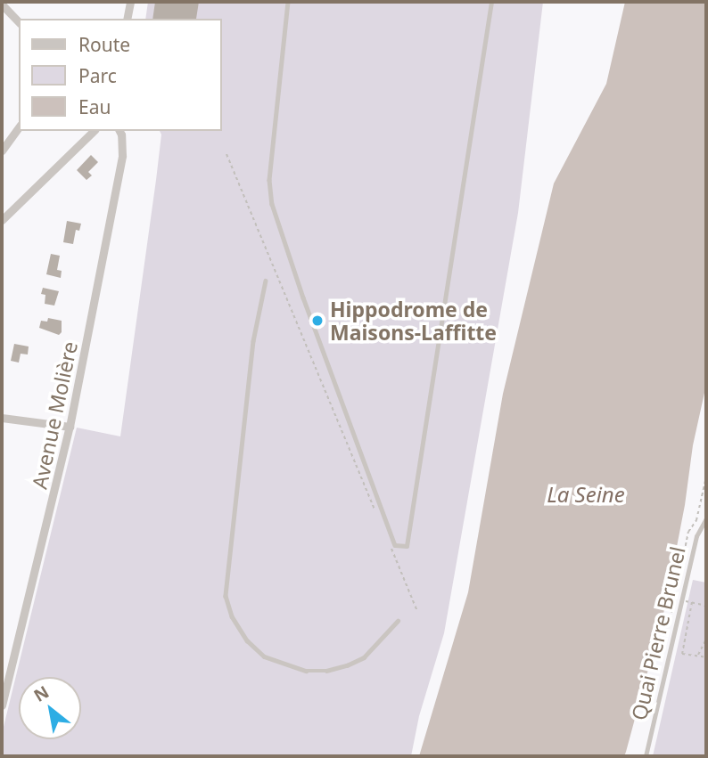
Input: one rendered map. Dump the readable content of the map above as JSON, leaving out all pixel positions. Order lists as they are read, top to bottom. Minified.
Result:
{"streets":{"street":["Avenue Molière"],"lane":["Quai Pierre Brunel"]},"water":["La Seine"],"places":["Hippodrome de Maisons-Laffitte"],"legend":["Route","Parc","Eau"],"north":"top left"}
